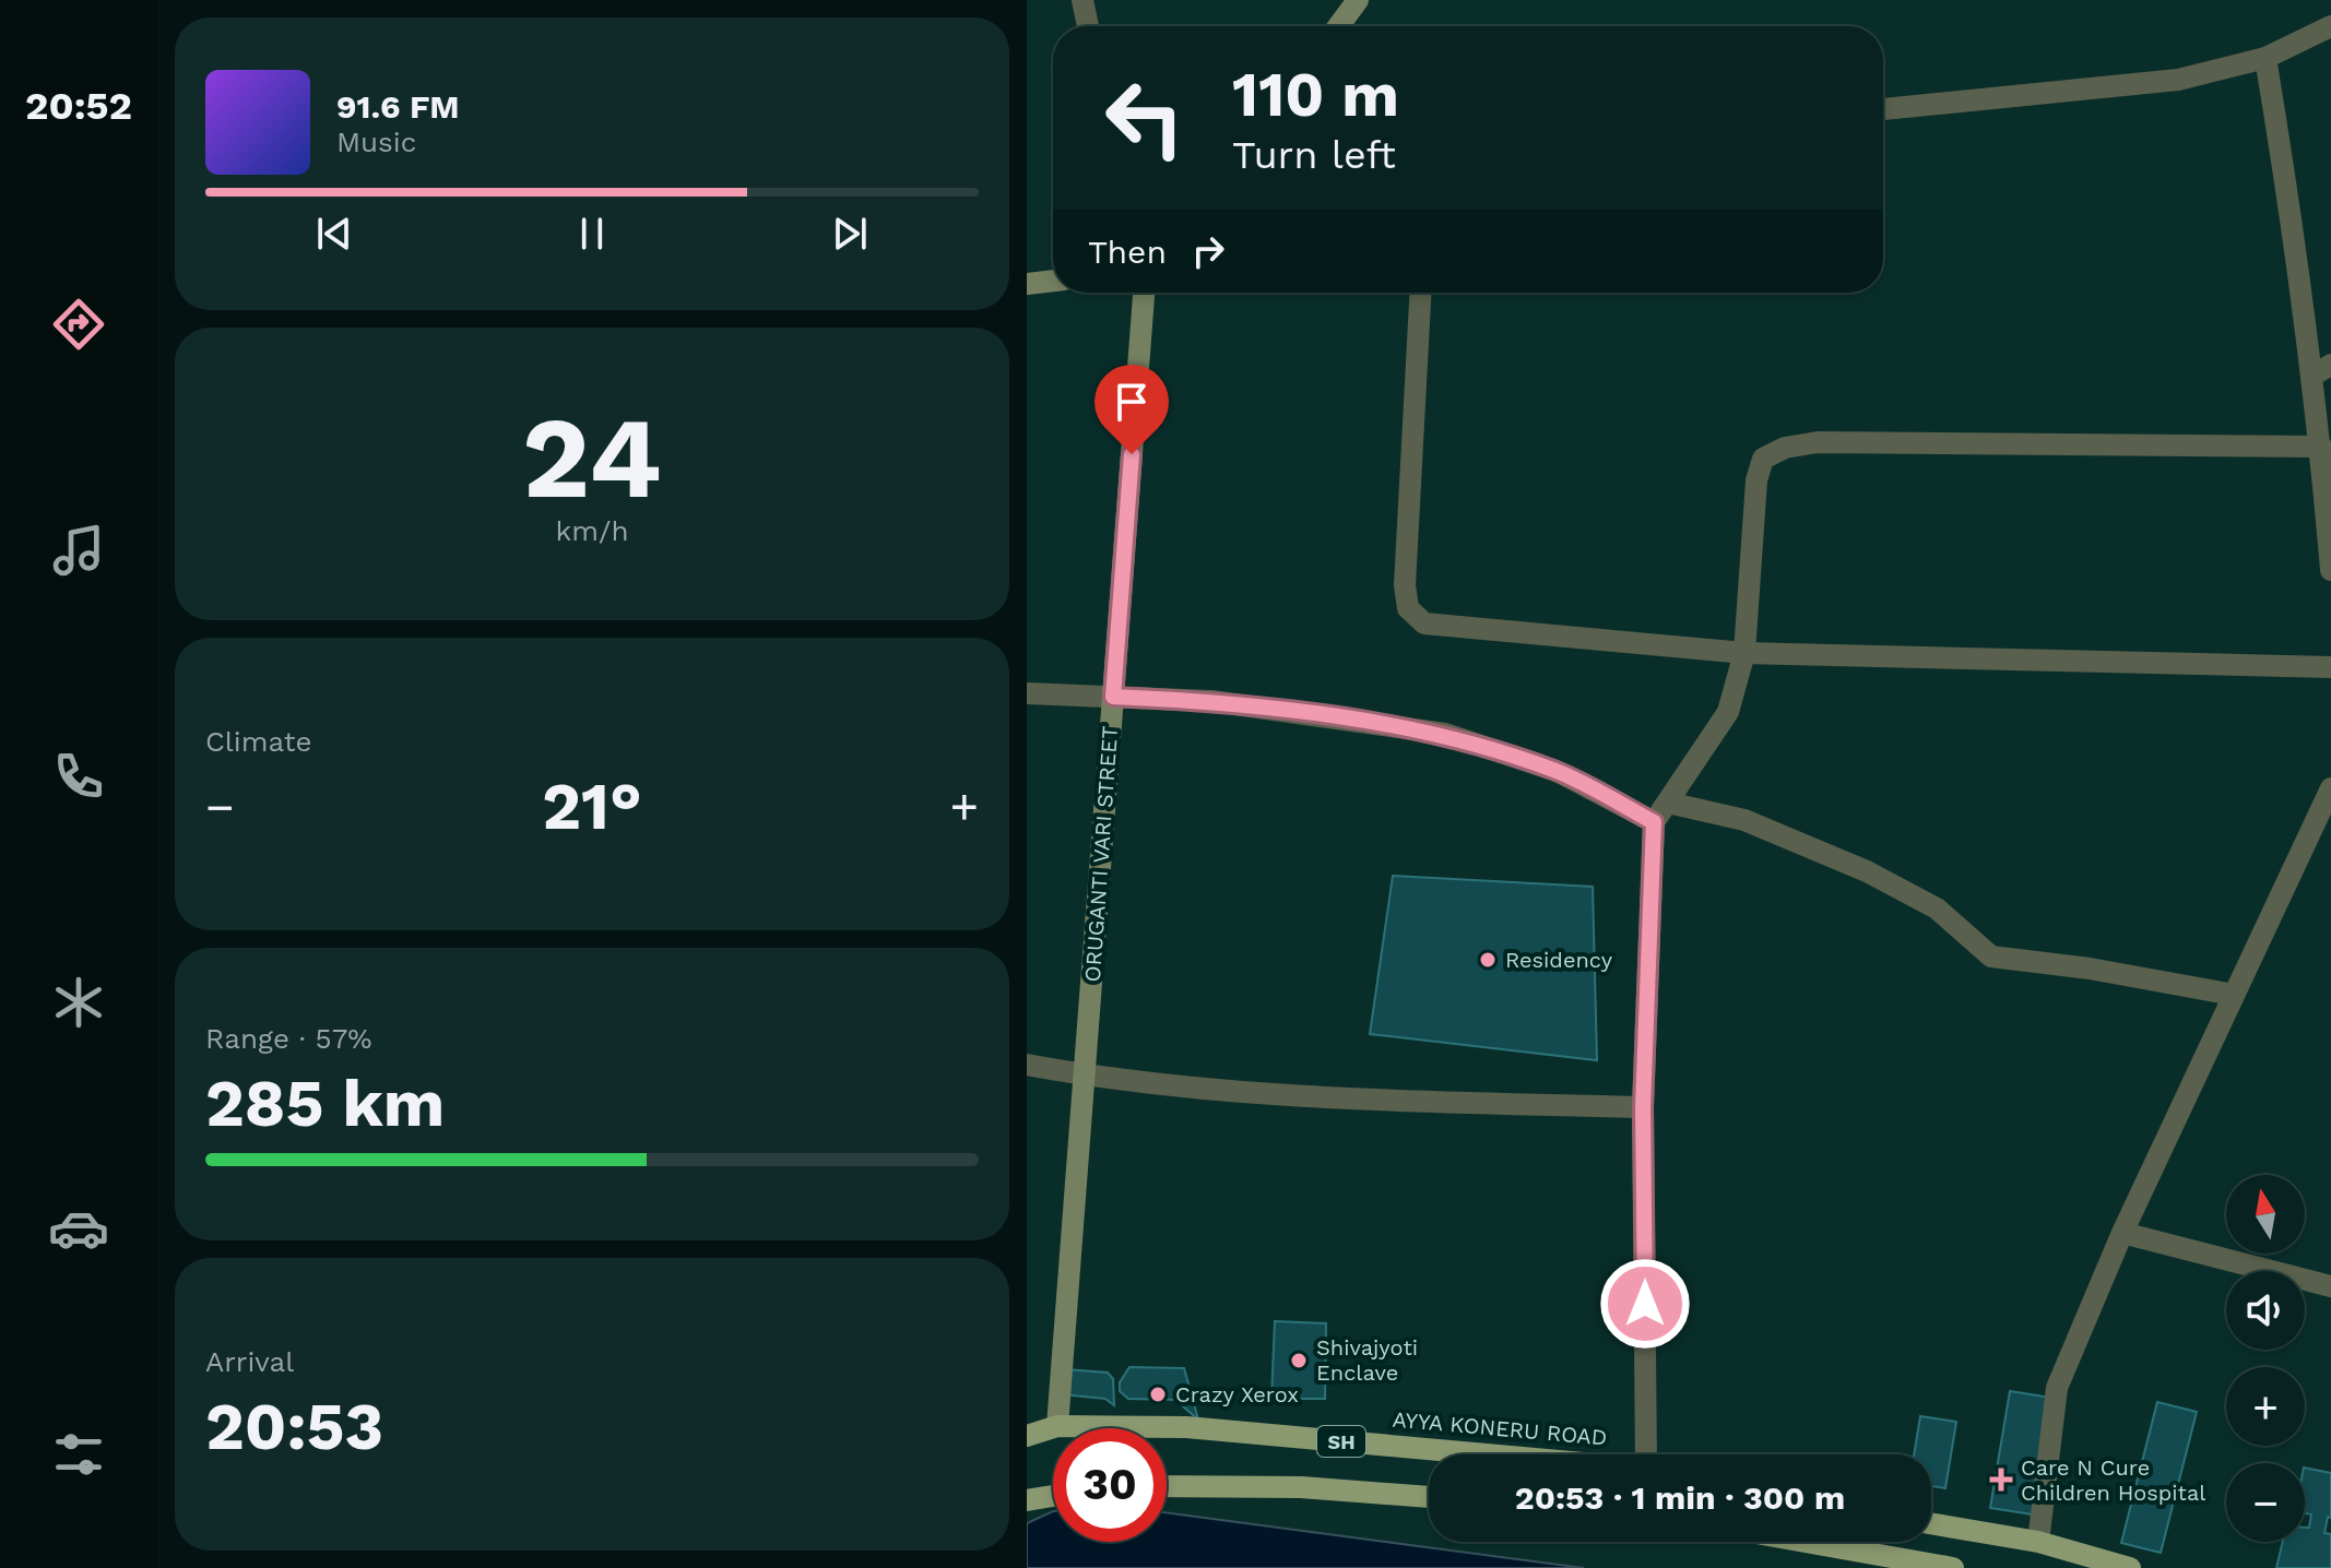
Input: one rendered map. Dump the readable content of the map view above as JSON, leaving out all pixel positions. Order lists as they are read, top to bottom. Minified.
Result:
{"streets":{"main road":["AYYA KONERU ROAD","SH"],"street":["ORUGANTI VARI STREET"]},"crossings":[["ORUGANTI VARI STREET","AYYA KONERU ROAD"]],"places":{"other":["Residency","Shivajyoti Enclave","Crazy Xerox"],"health":["Care N Cure Children Hospital"]},"north":"top","page":{"tabs":"20:52","turn":["110 m","Turn left"],"song":["91.6 FM","Music"],"then":"Then","tile":[["24","km/h"],"Climate",["Range · 57%","285 km"],["Arrival","20:53"]],"heat":["−","21°","+"],"map_buttons":["+","−"],"limit":"30","trip":"20:53 · 1 min · 300 m"}}
